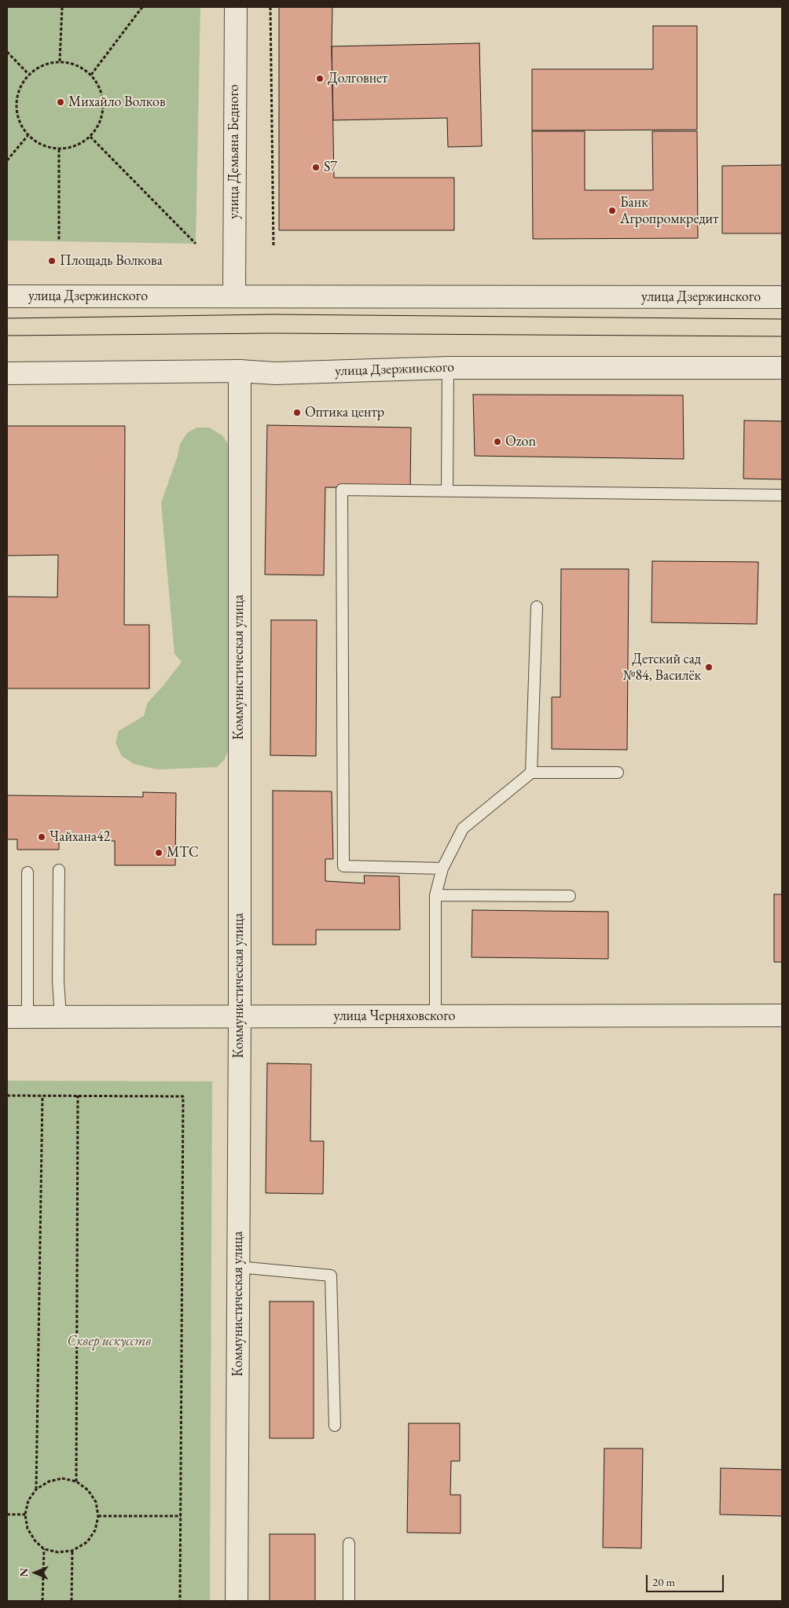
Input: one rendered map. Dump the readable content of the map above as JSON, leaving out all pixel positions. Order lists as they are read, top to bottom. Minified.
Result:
{"streets":{"street":["улица Демьяна Бедного","улица Дзержинского","Коммунистическая улица","улица Черняховского"]},"crossings":[["улица Демьяна Бедного","улица Дзержинского"],["улица Дзержинского","Коммунистическая улица"],["Коммунистическая улица","улица Черняховского"]],"parks":["Сквер искусств"],"places":["Долговнет","Михайло Волков","S7","Банк Агропромкредит","Площадь Волкова","Оптика центр","Ozon","Детский сад №84, Василёк","Чайхана42","МТС"],"scale_bar":"20 m","north":"left"}
